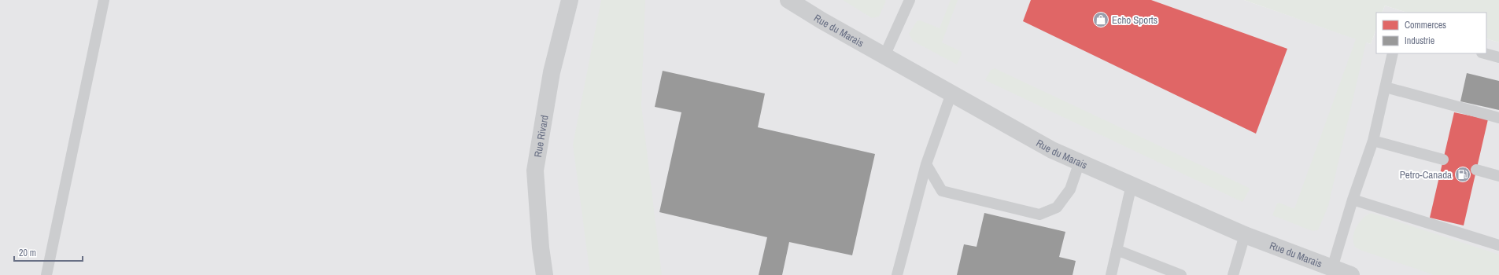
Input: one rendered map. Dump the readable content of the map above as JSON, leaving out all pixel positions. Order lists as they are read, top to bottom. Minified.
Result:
{"streets":{"street":["Rue du Marais","Rue Rivard"]},"places":{"shop":["Echo Sports"],"fuel station":["Petro-Canada"]},"legend":["Commerces","Industrie"],"scale_bar":"20 m"}
